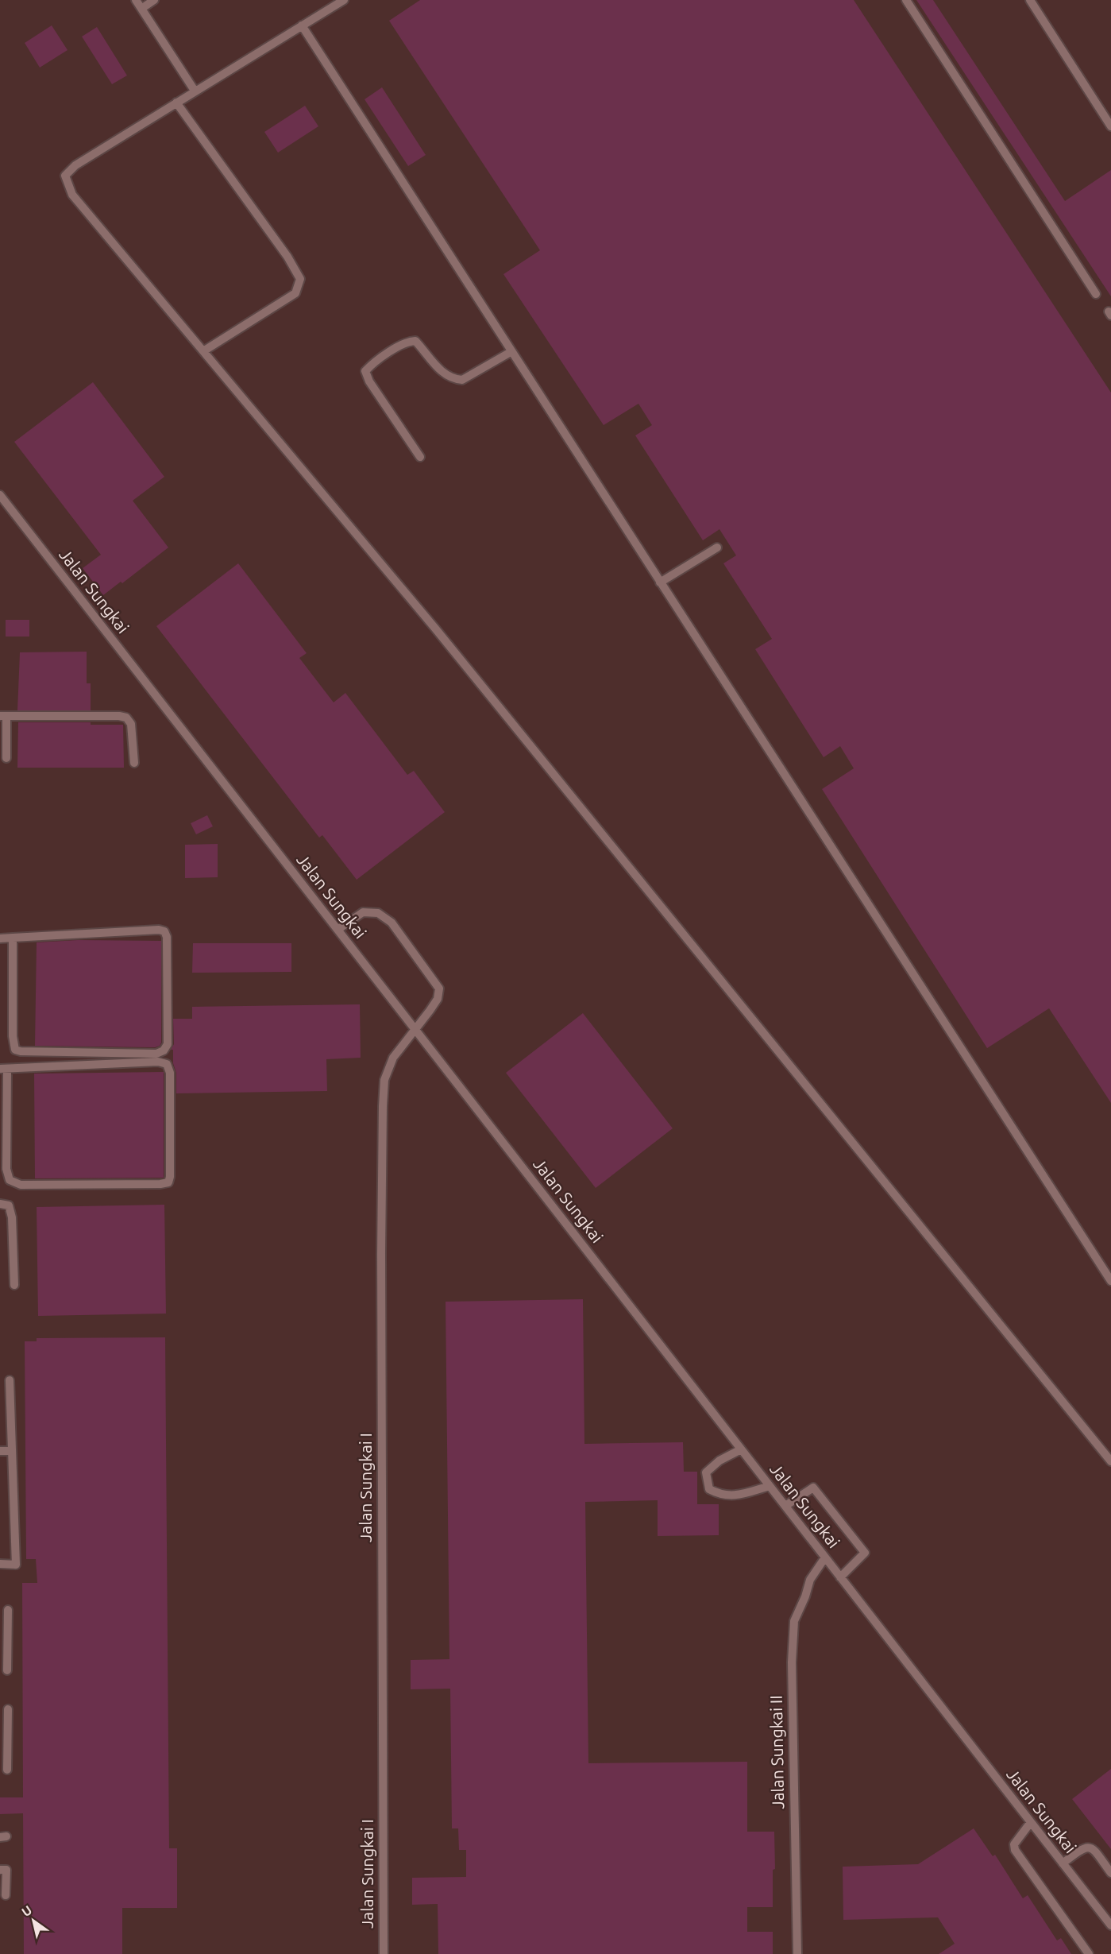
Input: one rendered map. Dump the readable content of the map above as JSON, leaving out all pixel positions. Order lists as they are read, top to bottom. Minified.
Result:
{"streets":{"lane":["Jalan Sungkai","Jalan Sungkai I","Jalan Sungkai II"]},"crossings":[["Jalan Sungkai","Jalan Sungkai I"],["Jalan Sungkai","Jalan Sungkai II"]],"north":"top left"}
